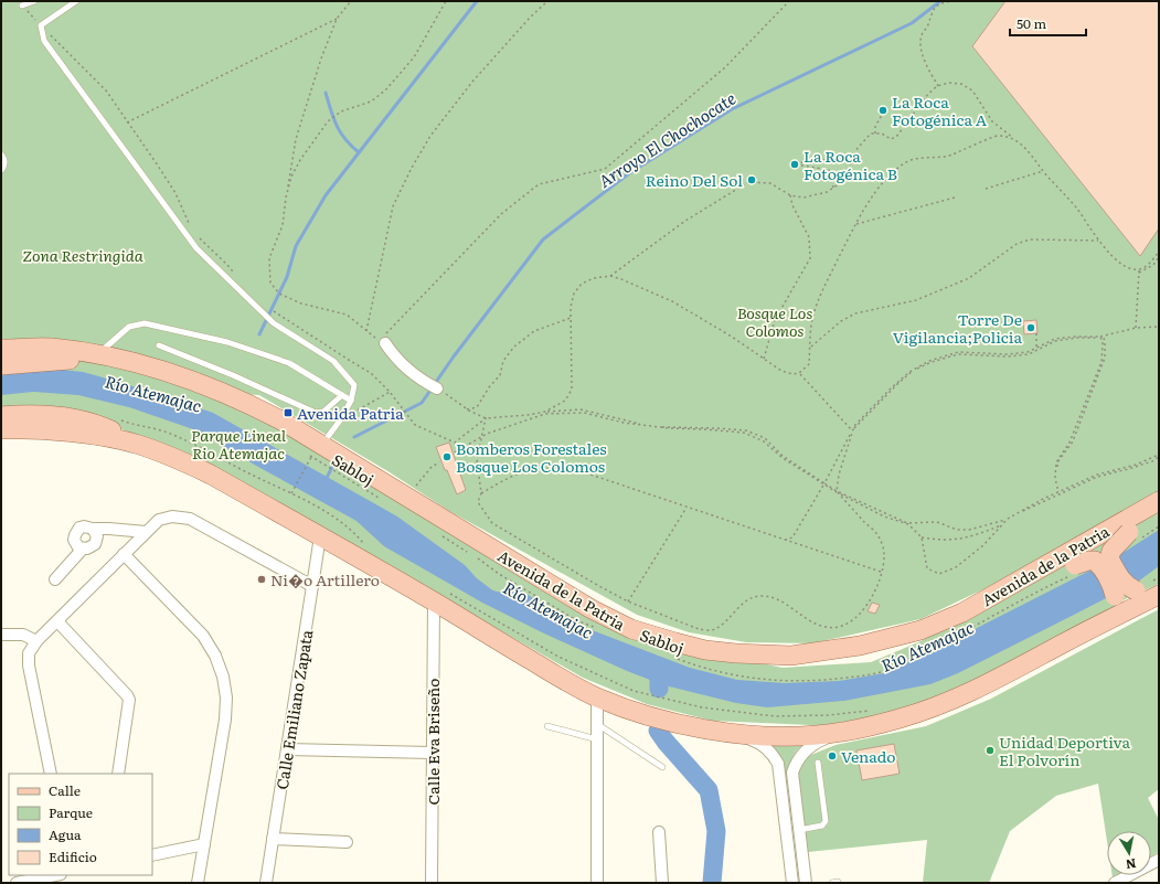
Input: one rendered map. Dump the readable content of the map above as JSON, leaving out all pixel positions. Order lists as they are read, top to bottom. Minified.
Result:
{"streets":{"main road":["Avenida de la Patria"],"street":["Calle Emiliano Zapata","Calle Eva Briseño"],"path":["Sabloj"]},"crossings":[["Sabloj","Avenida de la Patria"]],"water":["Arroyo El Chochocate","Río Atemajac"],"parks":["Zona Restringida","Bosque Los Colomos","Parque Lineal Rio Atemajac"],"places":{"other":["La Roca Fotogénica A","La Roca Fotogénica B","Reino Del Sol","Torre De Vigilancia;Policia","Bomberos Forestales Bosque Los Colomos","Ni�o Artillero","Unidad Deportiva El Polvorín","Venado"],"transit":["Avenida Patria"]},"legend":["Calle","Parque","Agua","Edificio"],"scale_bar":"50 m","north":"bottom"}
